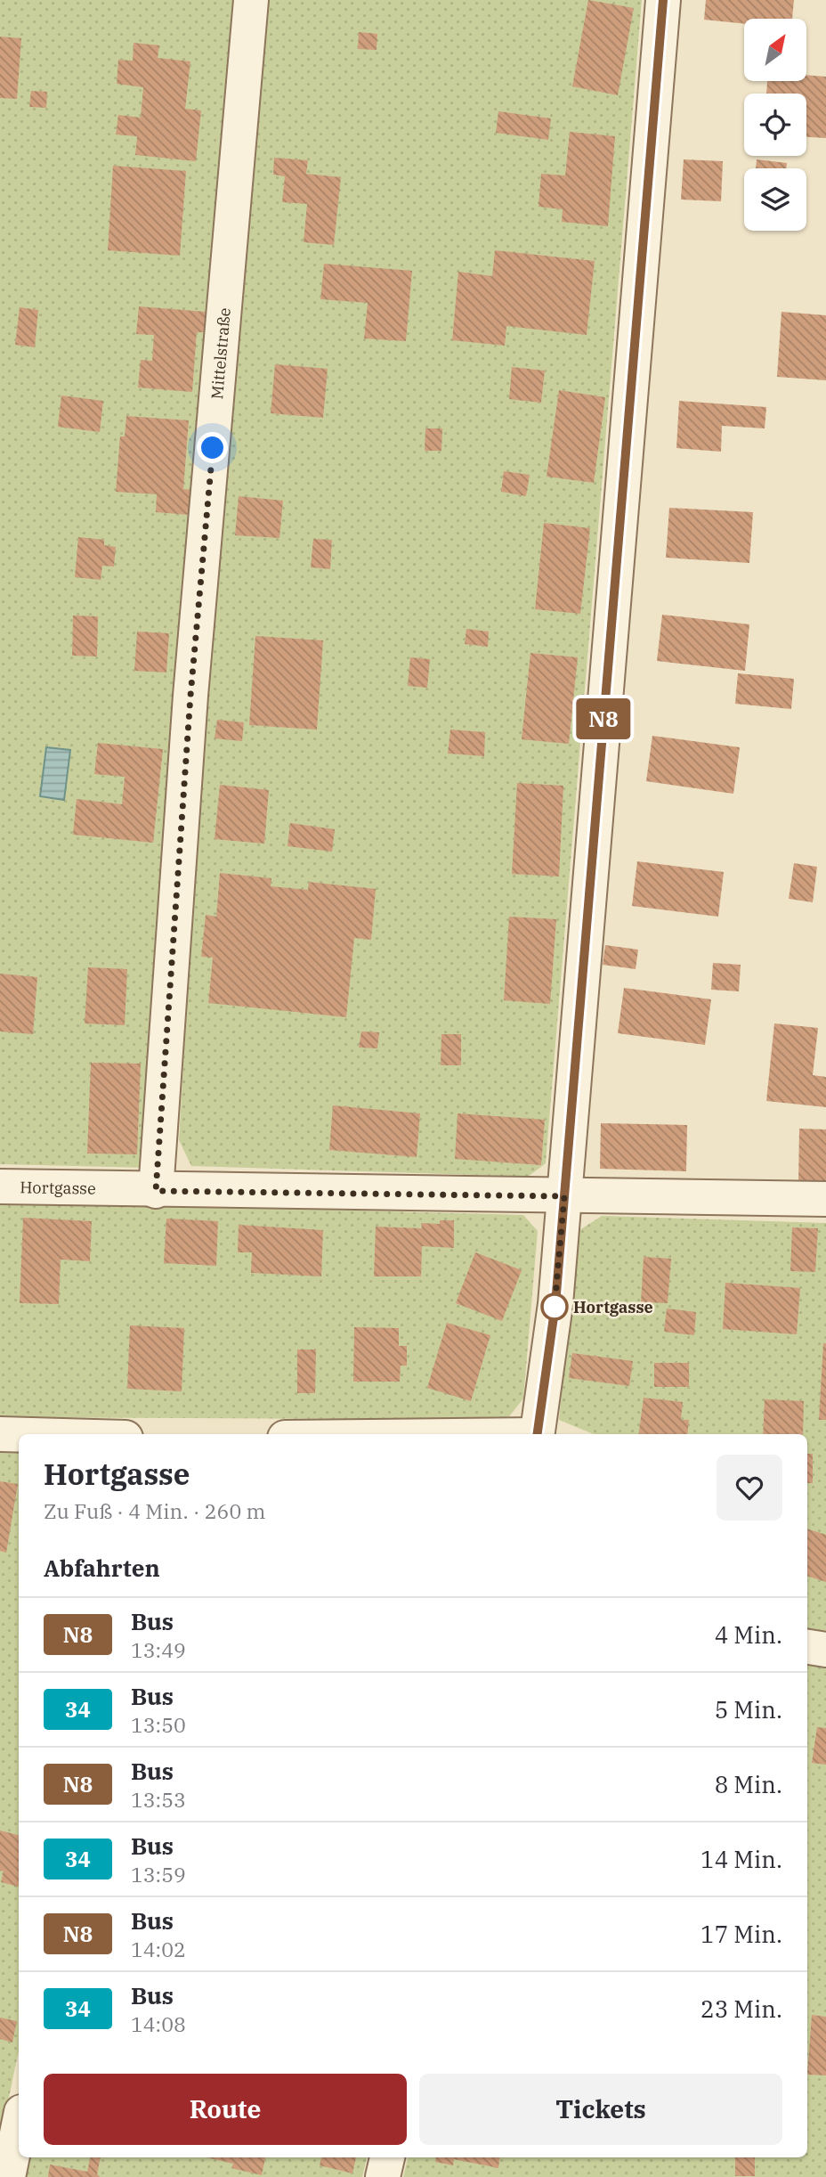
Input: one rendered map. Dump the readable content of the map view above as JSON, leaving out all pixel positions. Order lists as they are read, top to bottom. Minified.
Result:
{"streets":{"street":["Mittelstraße","Hortgasse"]},"crossings":[["Mittelstraße","Hortgasse"]],"places":["Hortgasse"],"lines":["bus line N8"],"north":"top right","page":{"on_map":"N8","heading":[["Hortgasse","Zu Fuß · 4 Min. · 260 m"],"Abfahrten"],"list":[{"mark":"N8","name":"Bus","note":"13:49","value":"4 Min."},{"mark":"34","name":"Bus","note":"13:50","value":"5 Min."},{"mark":"N8","name":"Bus","note":"13:53","value":"8 Min."},{"mark":"34","name":"Bus","note":"13:59","value":"14 Min."},{"mark":"N8","name":"Bus","note":"14:02","value":"17 Min."},{"mark":"34","name":"Bus","note":"14:08","value":"23 Min."}],"buttons":["Route","Tickets"]}}
